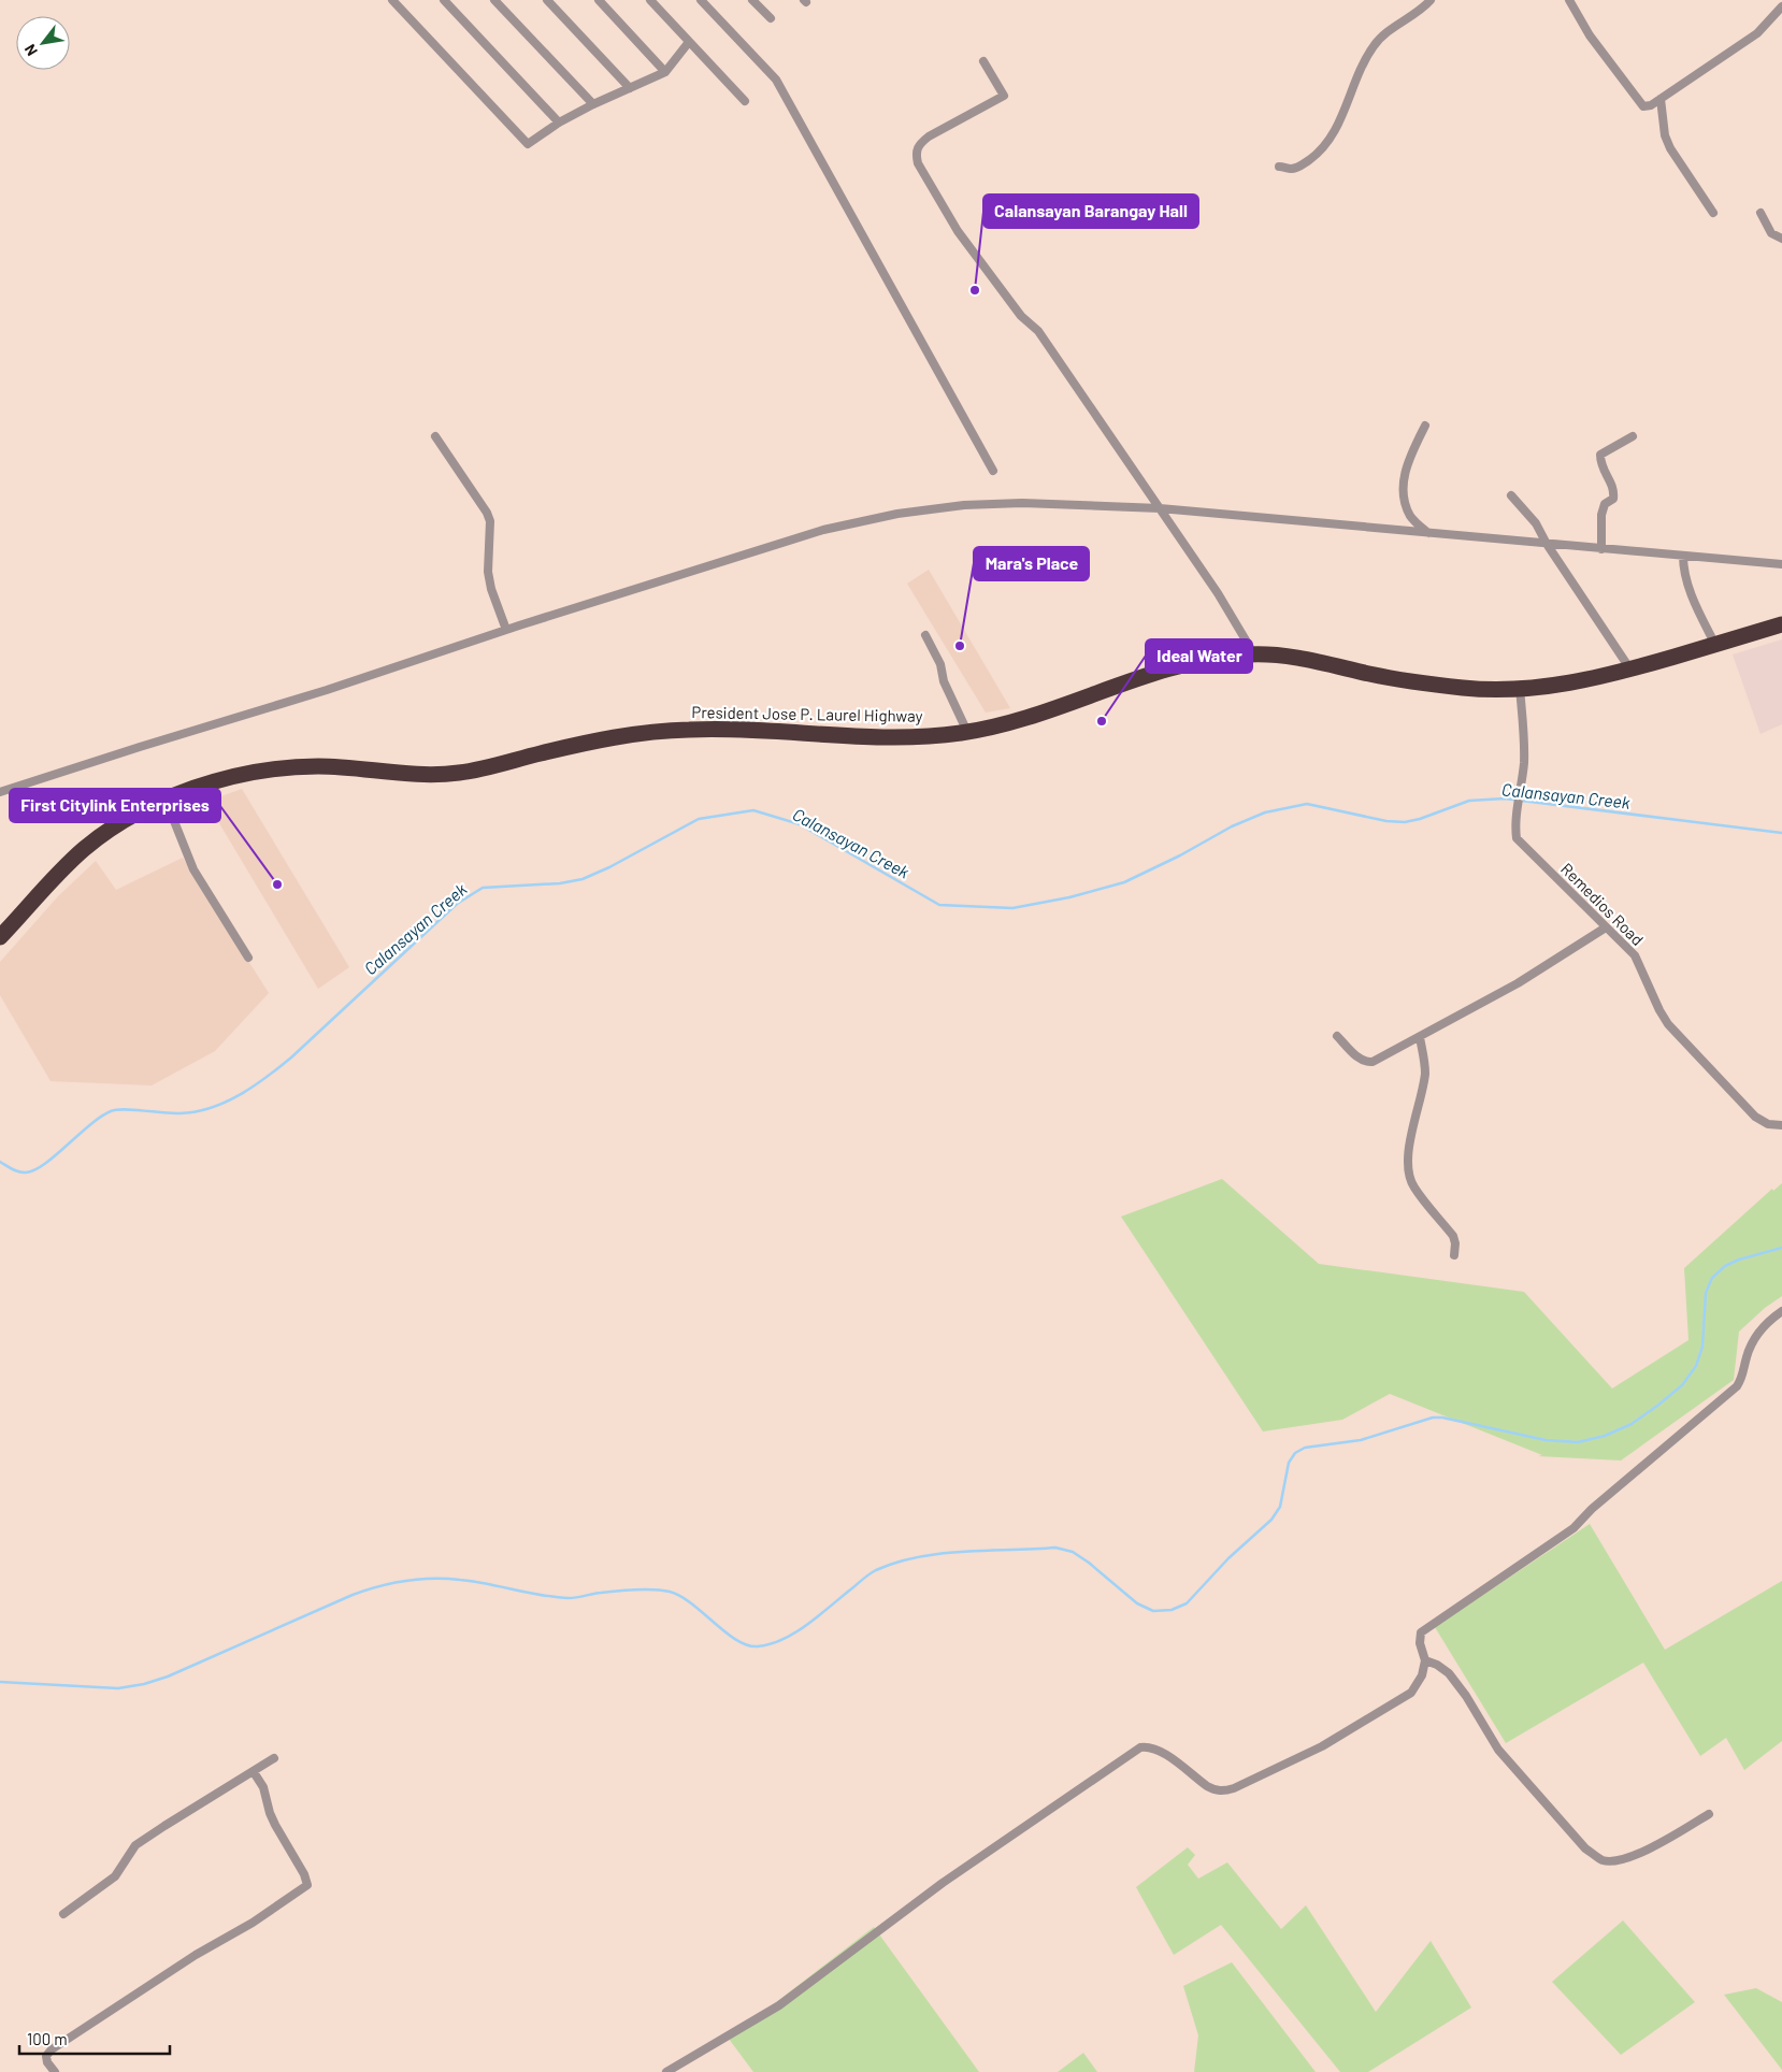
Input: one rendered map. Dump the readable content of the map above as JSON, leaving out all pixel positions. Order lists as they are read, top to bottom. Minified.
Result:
{"streets":{"highway":["President Jose P. Laurel Highway"],"street":["Remedios Road"]},"crossings":[["President Jose P. Laurel Highway","Remedios Road"]],"water":["Calansayan Creek"],"places":["Calansayan Barangay Hall","Mara's Place","Ideal Water","First Citylink Enterprises"],"scale_bar":"100 m","north":"bottom left"}
